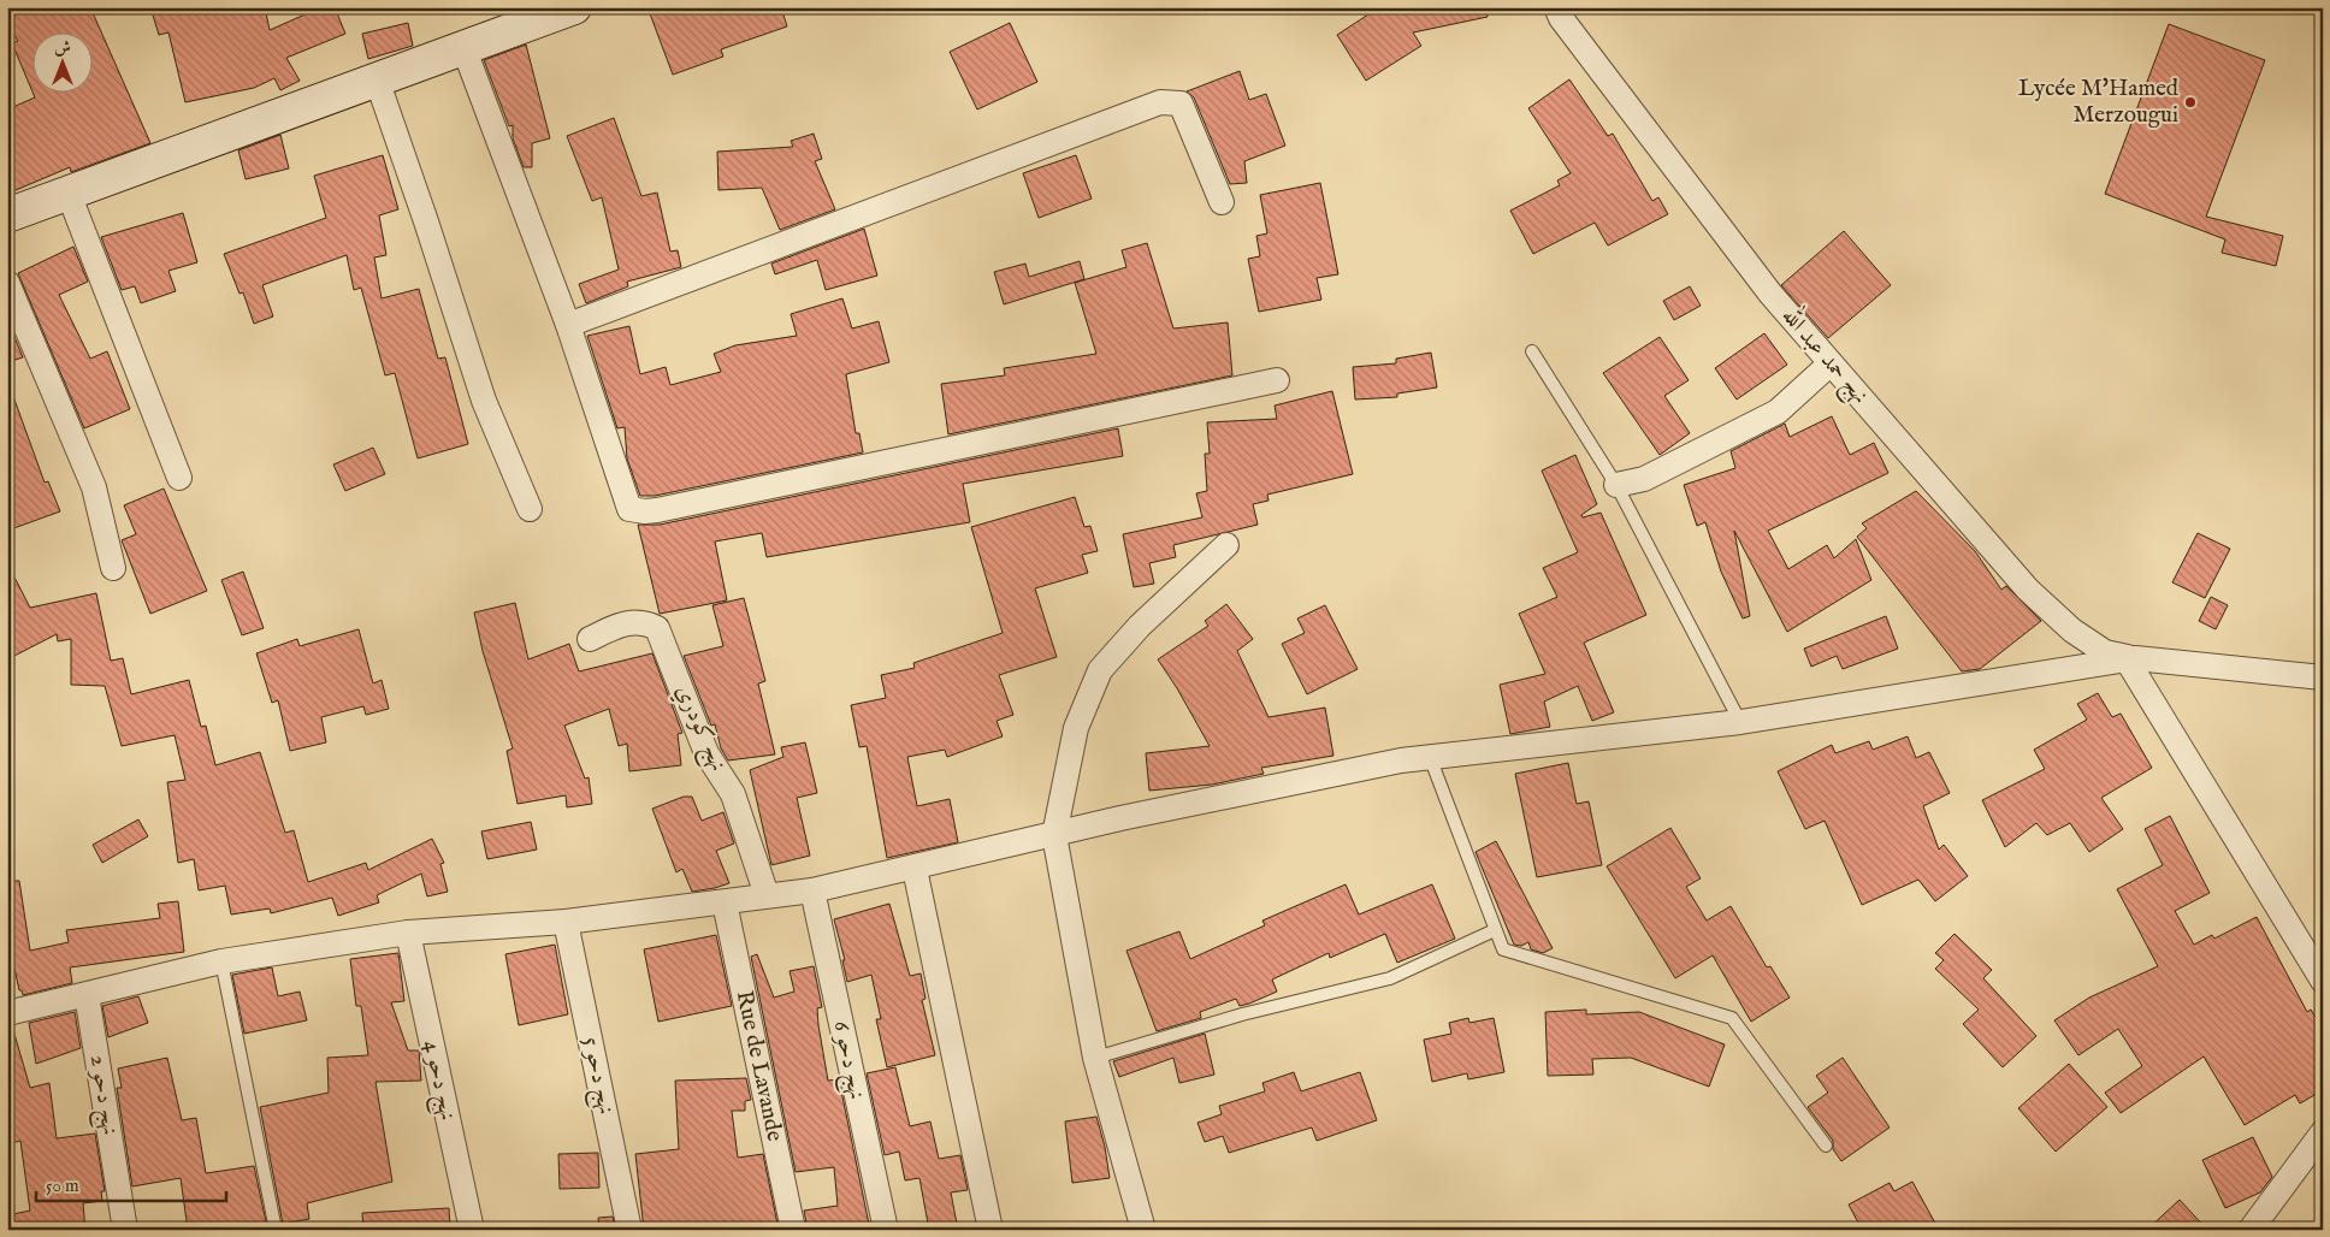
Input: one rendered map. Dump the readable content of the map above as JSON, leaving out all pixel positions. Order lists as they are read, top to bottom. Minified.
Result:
{"streets":{"street":["نهج حمد عبد الله","نهج كودري","نهج دحو 6","Rue de Lavande","نهج دحو 5","نهج دحو 4","نهج دحو 2"]},"places":["Lycée M'Hamed Merzougui"],"scale_bar":"50 m","north":"top"}
